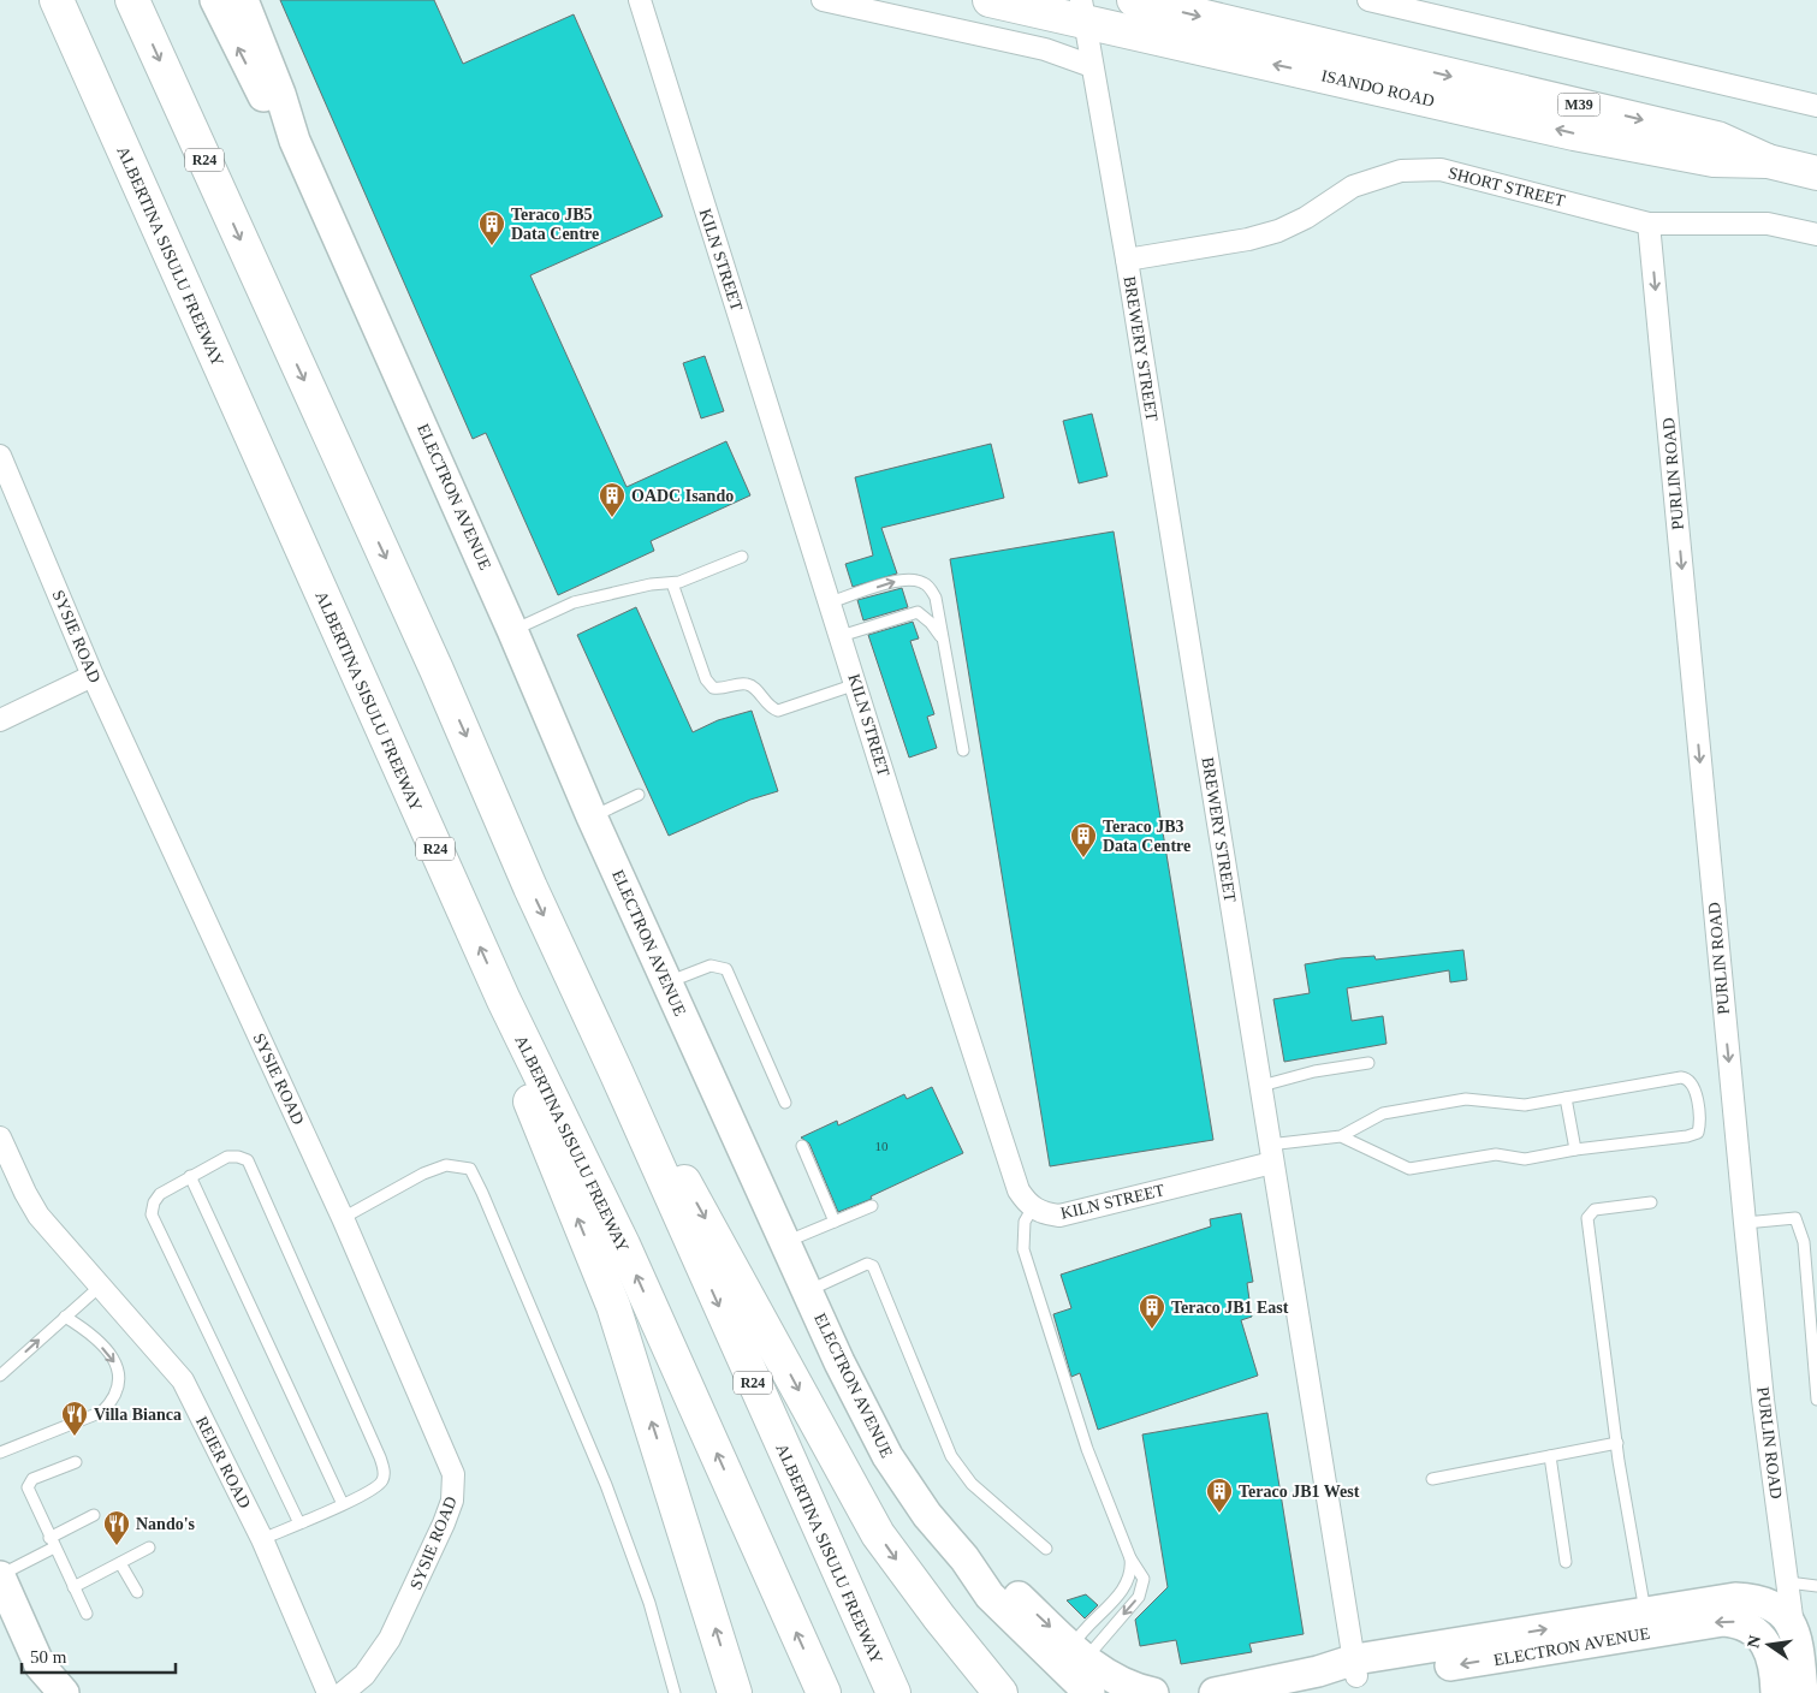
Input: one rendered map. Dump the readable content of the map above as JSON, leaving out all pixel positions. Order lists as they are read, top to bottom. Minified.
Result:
{"streets":{"main road":["ISANDO ROAD","M39","R24","ALBERTINA SISULU FREEWAY","PURLIN ROAD","ELECTRON AVENUE"],"street":["SHORT STREET","KILN STREET","BREWERY STREET","SYSIE ROAD","REIER ROAD"]},"crossings":[["ISANDO ROAD","BREWERY STREET"],["SHORT STREET","BREWERY STREET"],["SHORT STREET","PURLIN ROAD"],["KILN STREET","BREWERY STREET"],["BREWERY STREET","ELECTRON AVENUE"],["PURLIN ROAD","ELECTRON AVENUE"]],"one_way":["PURLIN ROAD"],"places":{"building":["Teraco JB5 Data Centre","OADC Isando","Teraco JB3 Data Centre","Teraco JB1 East","Teraco JB1 West"],"restaurant":["Villa Bianca","Nando's"]},"house_numbers":["10"],"scale_bar":"50 m","north":"left"}
